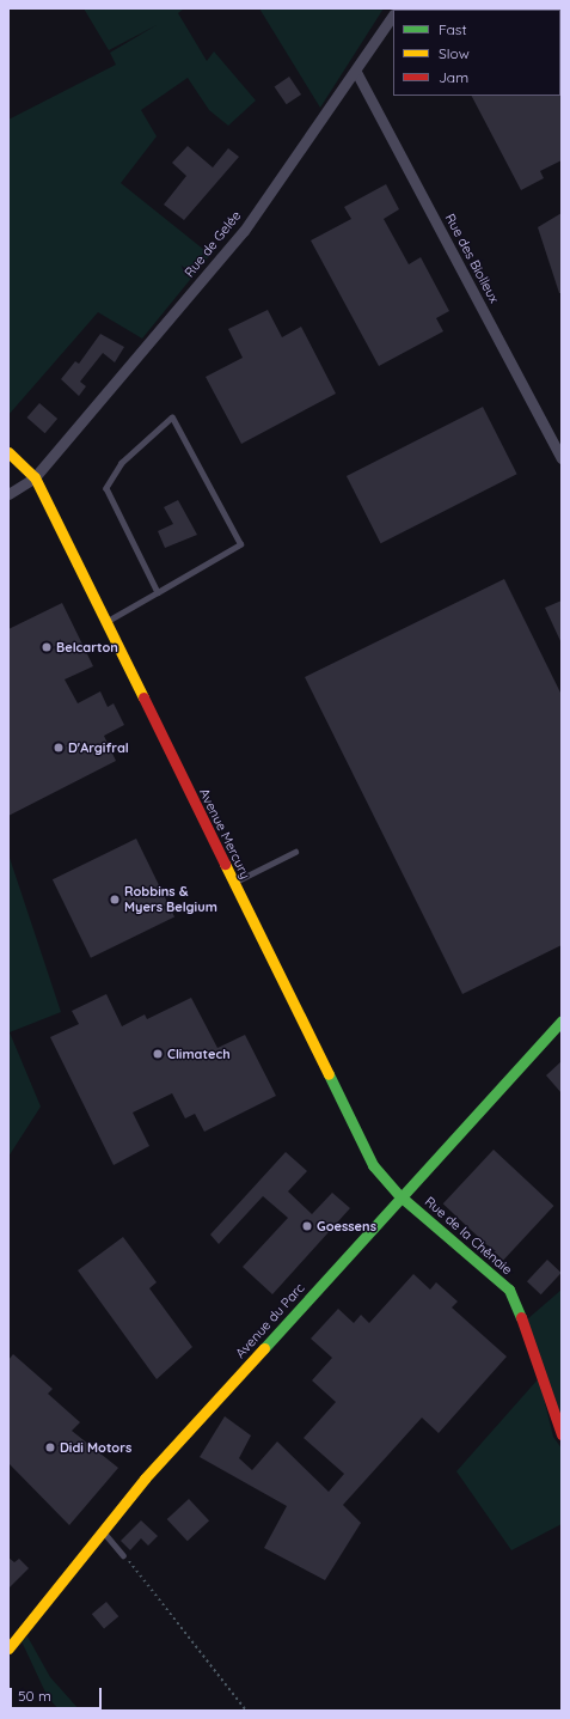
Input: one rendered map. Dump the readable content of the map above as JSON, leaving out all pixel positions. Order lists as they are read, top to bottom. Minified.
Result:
{"streets":{"street":["Rue de Gelée","Rue des Biolleux","Avenue Mercury","Rue de la Chênaie","Avenue du Parc"]},"crossings":[["Rue de Gelée","Rue des Biolleux"],["Rue de Gelée","Avenue Mercury"],["Avenue Mercury","Rue de la Chênaie"],["Avenue Mercury","Avenue du Parc"],["Rue de la Chênaie","Avenue du Parc"]],"places":["Belcarton","D'Argifral","Robbins & Myers Belgium","Climatech","Goessens","Didi Motors"],"legend":["Fast","Slow","Jam"],"scale_bar":"50 m"}
